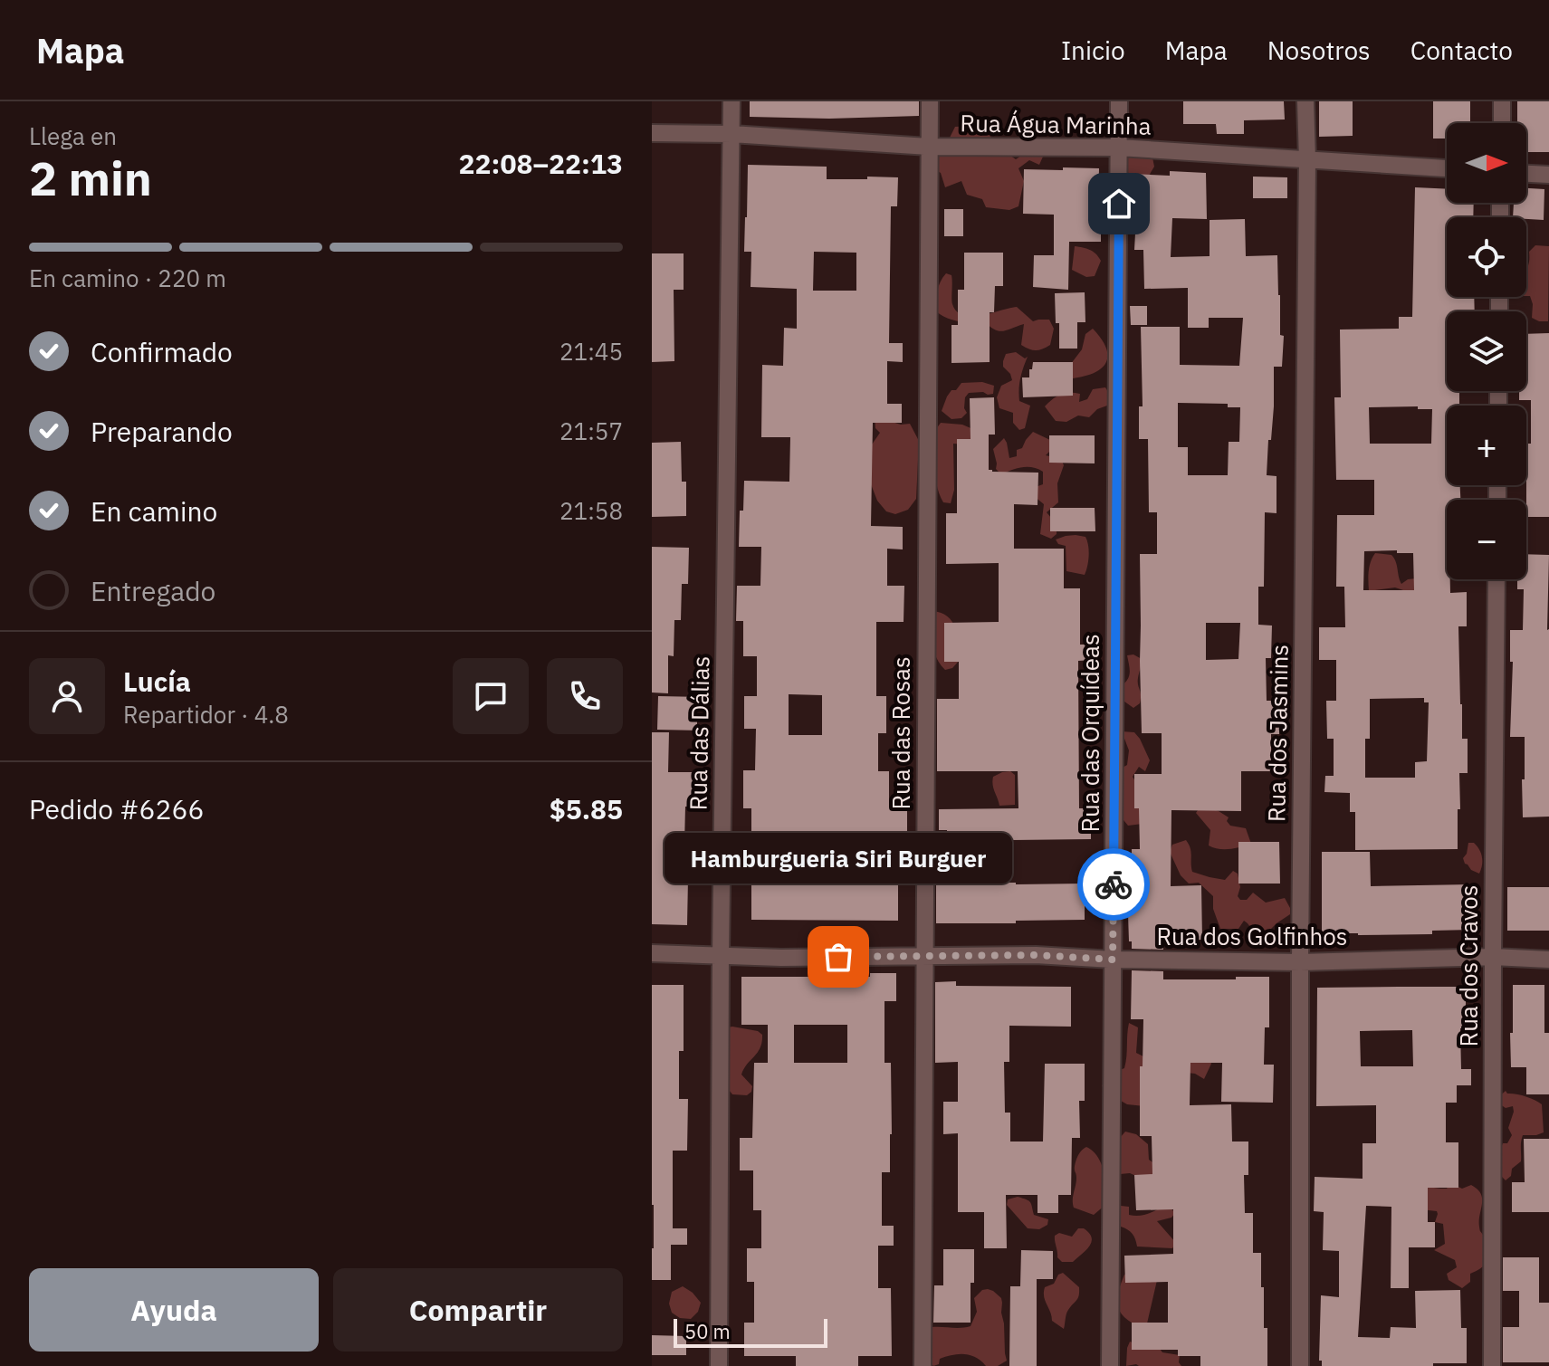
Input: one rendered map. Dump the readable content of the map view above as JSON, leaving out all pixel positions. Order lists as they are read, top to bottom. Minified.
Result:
{"streets":{"street":["Rua Água Marinha","Rua das Dálias","Rua das Rosas","Rua das Orquídeas","Rua dos Jasmins","Rua dos Golfinhos","Rua dos Cravos"]},"crossings":[["Rua Água Marinha","Rua das Dálias"],["Rua Água Marinha","Rua das Rosas"],["Rua Água Marinha","Rua das Orquídeas"],["Rua Água Marinha","Rua dos Jasmins"],["Rua das Dálias","Rua dos Golfinhos"],["Rua das Rosas","Rua dos Golfinhos"],["Rua das Orquídeas","Rua dos Golfinhos"],["Rua dos Jasmins","Rua dos Golfinhos"],["Rua dos Golfinhos","Rua dos Cravos"]],"places":["Hamburgueria Siri Burguer"],"scale_bar":"50 m","north":"right","page":{"header":"Mapa","nav":["Inicio","Mapa","Nosotros","Contacto"],"heading":["2 min","Llega en","22:08–22:13"],"panel":["Lucía","Repartidor · 4.8","Pedido #6266","$5.85"],"map_buttons":["+","−"],"bar":"En camino · 220 m","list":[["Confirmado","21:45"],["Preparando","21:57"],["En camino","21:58"],"Entregado"],"bubble":"Hamburgueria Siri Burguer","buttons":["Ayuda","Compartir"],"scale":"50 m"}}
